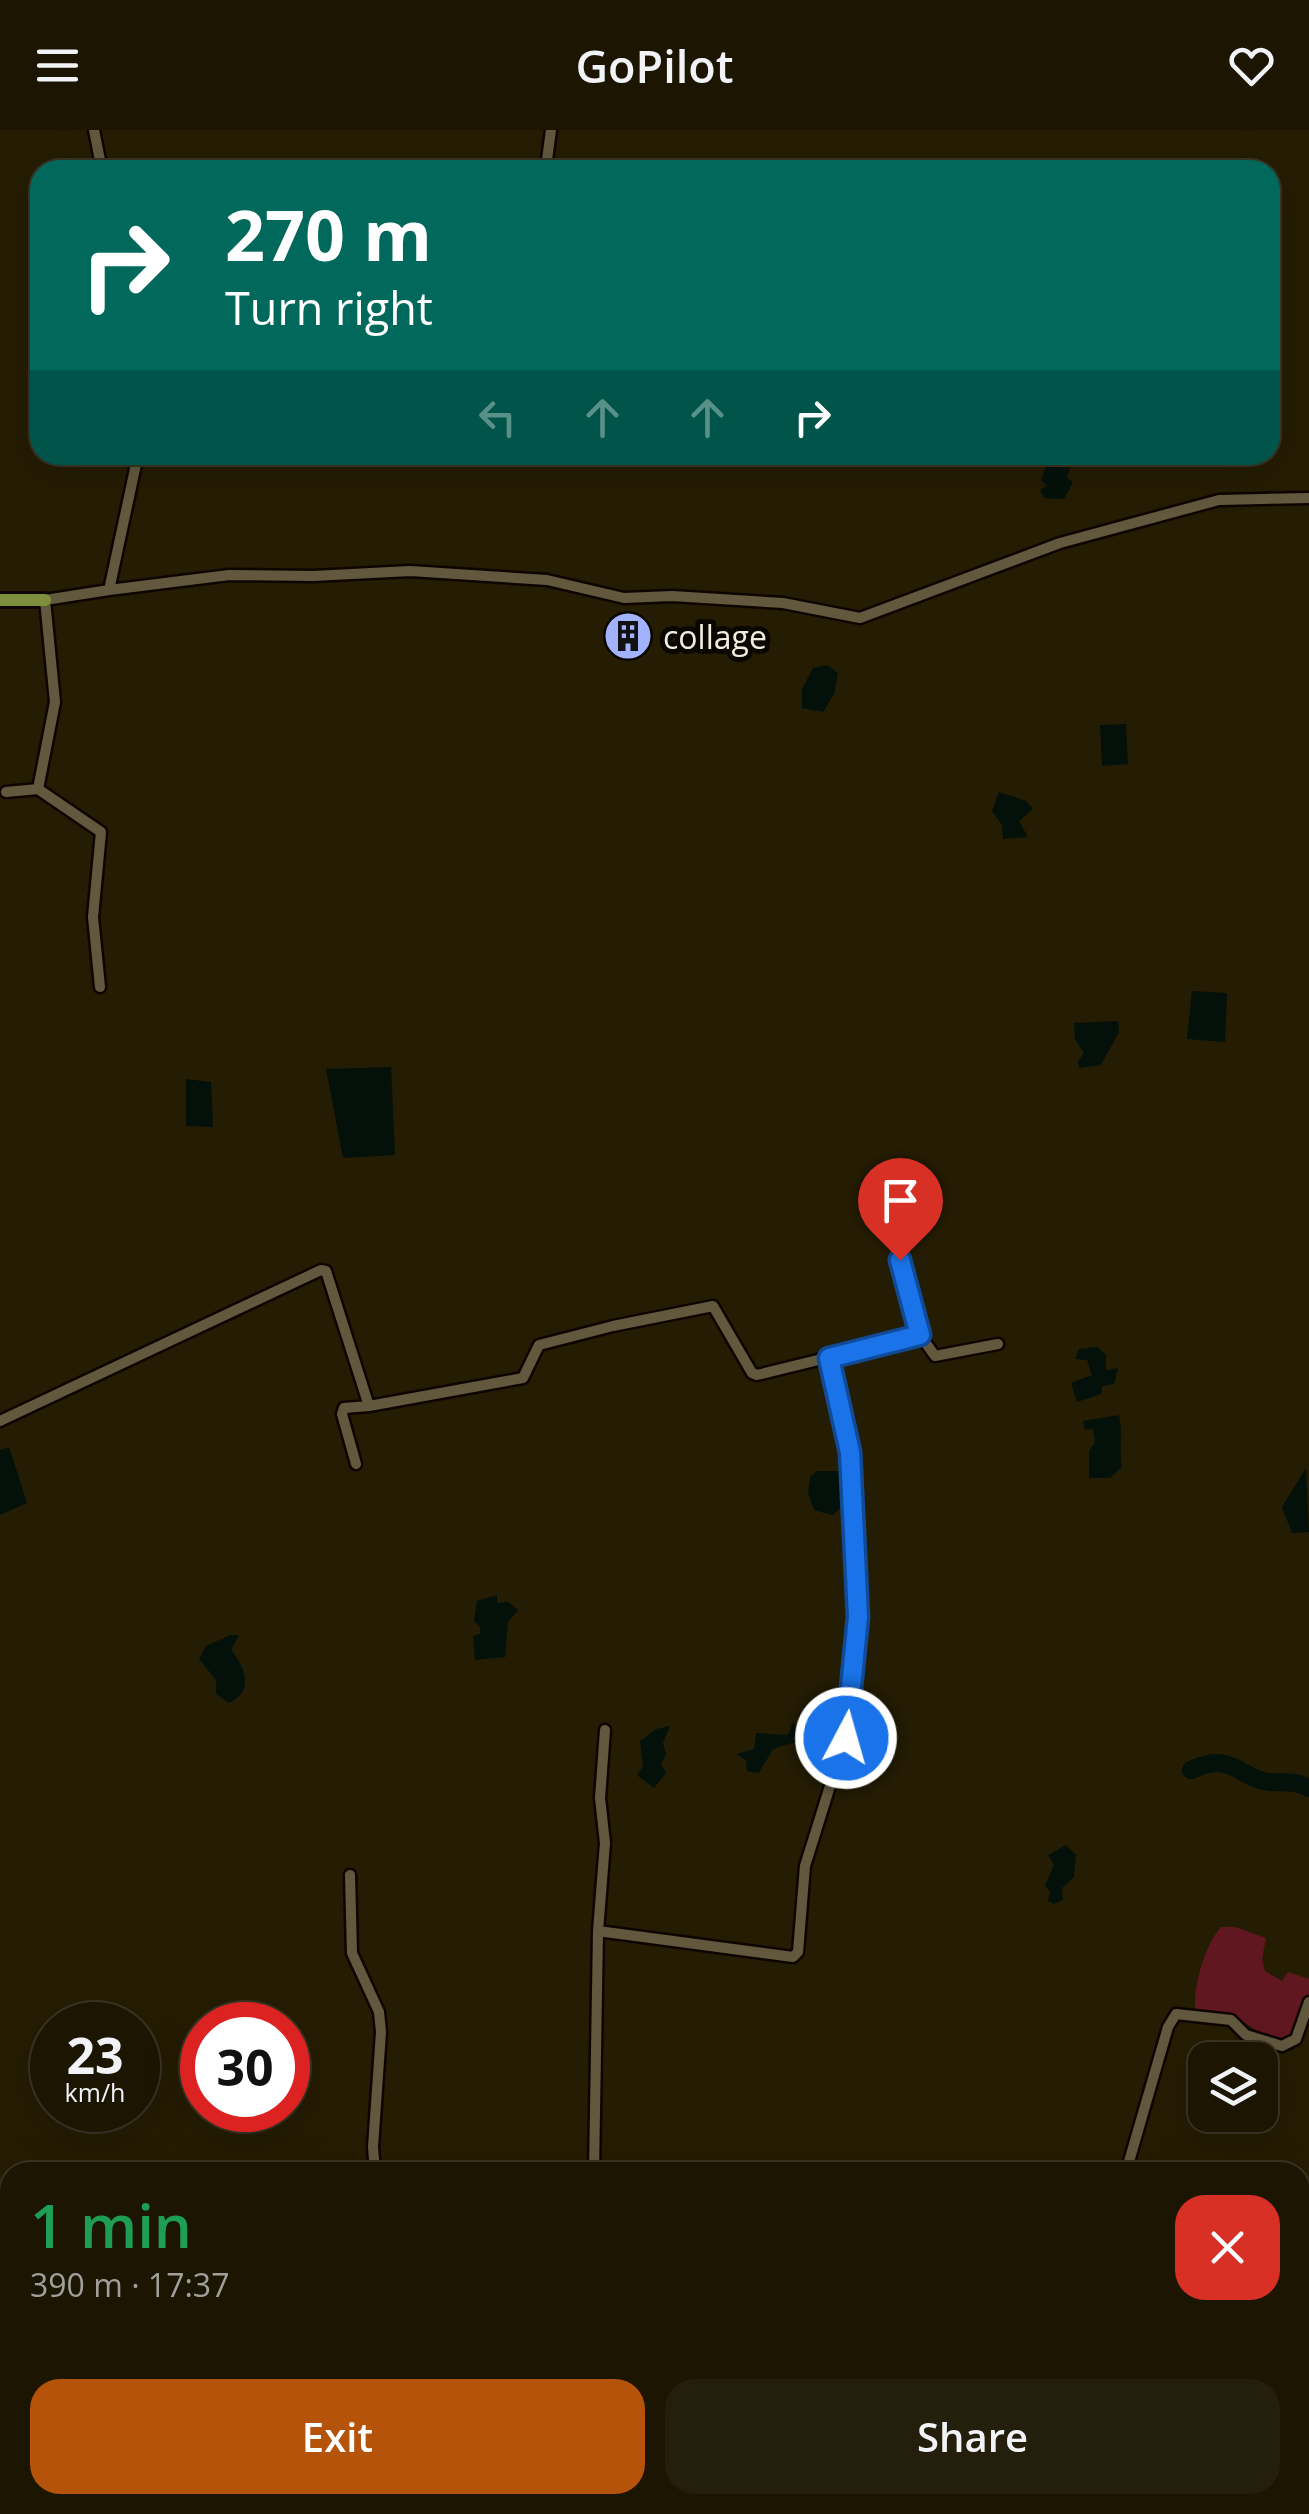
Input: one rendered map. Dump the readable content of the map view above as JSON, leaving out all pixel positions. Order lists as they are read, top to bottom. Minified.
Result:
{"places":{"building":["collage"]},"page":{"header":"GoPilot","turn":["270 m","Turn right"],"speed":"23 km/h","limit":"30","heading":["1 min","390 m · 17:37"],"buttons":["Exit","Share"]}}
